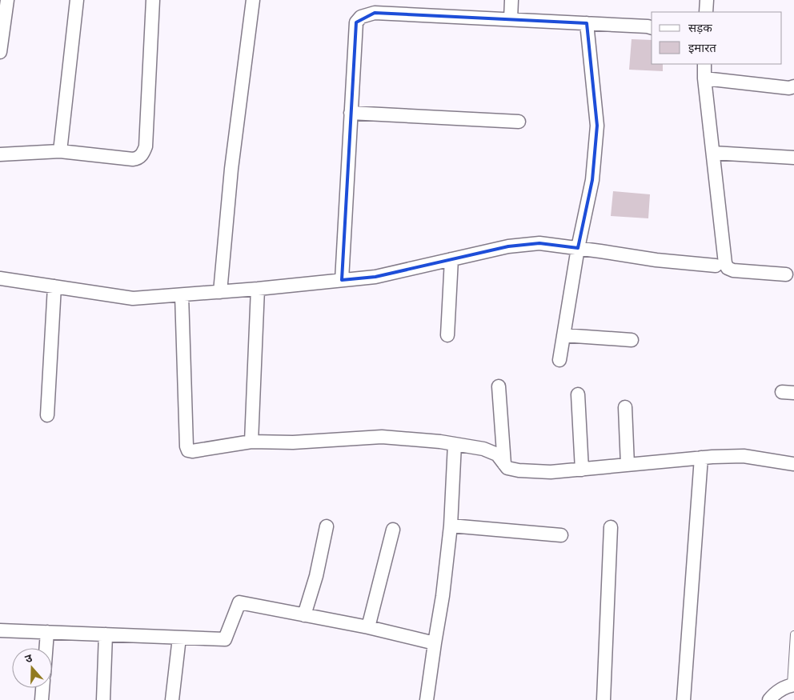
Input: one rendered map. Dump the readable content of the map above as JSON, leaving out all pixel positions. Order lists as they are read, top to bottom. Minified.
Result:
{"legend":["सड़क","इमारत"],"north":"top"}
